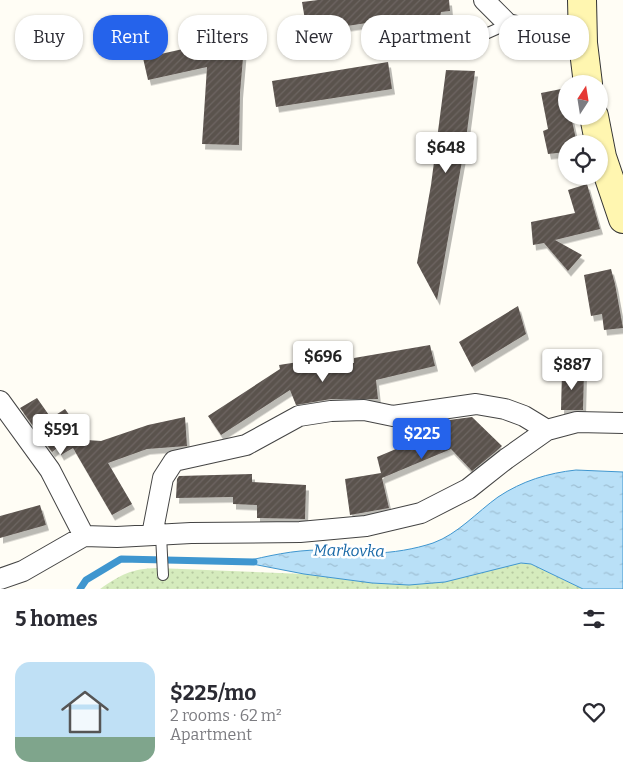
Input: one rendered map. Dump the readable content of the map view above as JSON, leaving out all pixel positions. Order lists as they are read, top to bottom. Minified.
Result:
{"water":["Markovka"],"north":"top","page":{"chip":["Buy","Rent","Filters","New","Apartment","House"],"price":["$648","$696","$887","$591","$225"],"heading":"5 homes","list":[{"name":"$225/mo","note":"2 rooms · 62 m² · Apartment"}]}}
